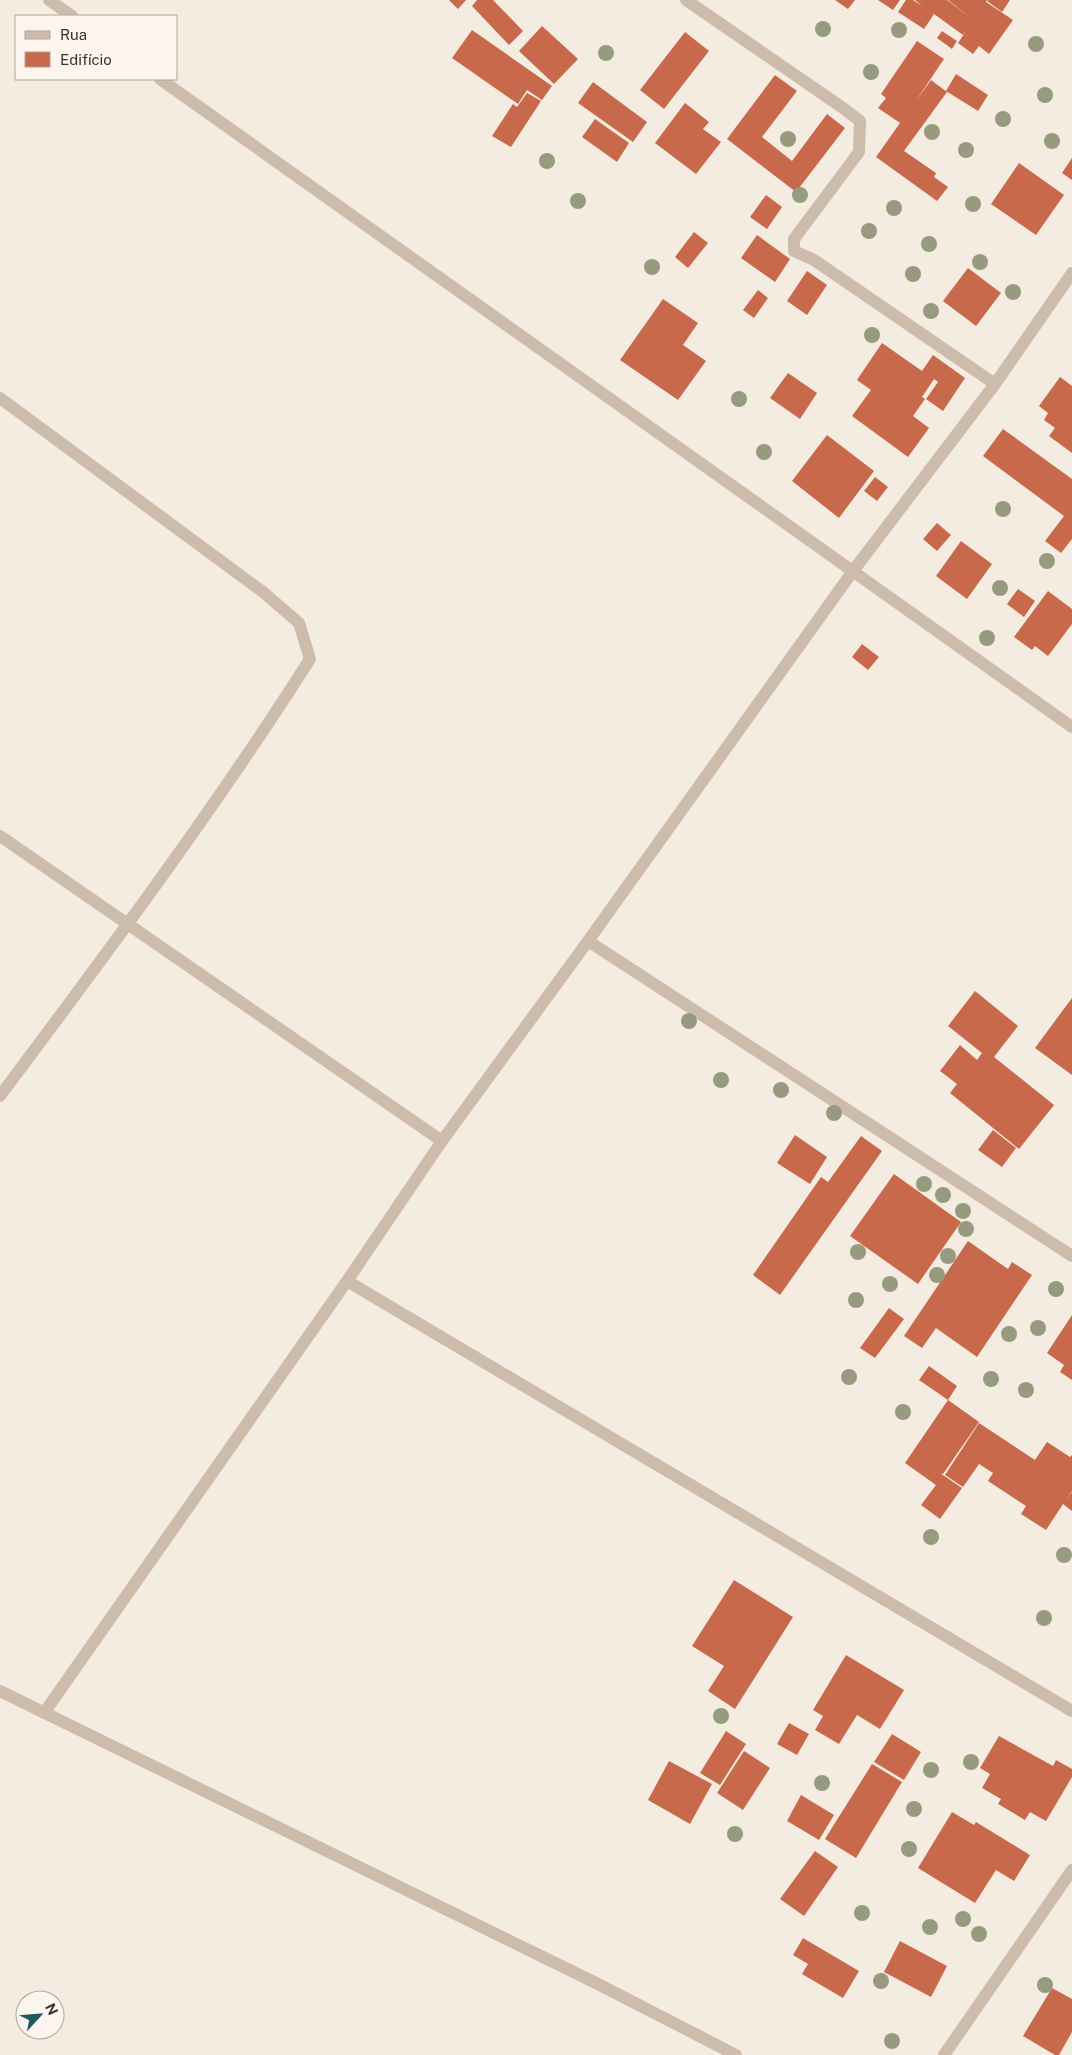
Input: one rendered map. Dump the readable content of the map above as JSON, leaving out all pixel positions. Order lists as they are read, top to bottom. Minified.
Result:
{"legend":["Rua","Edifício"],"north":"top right"}
